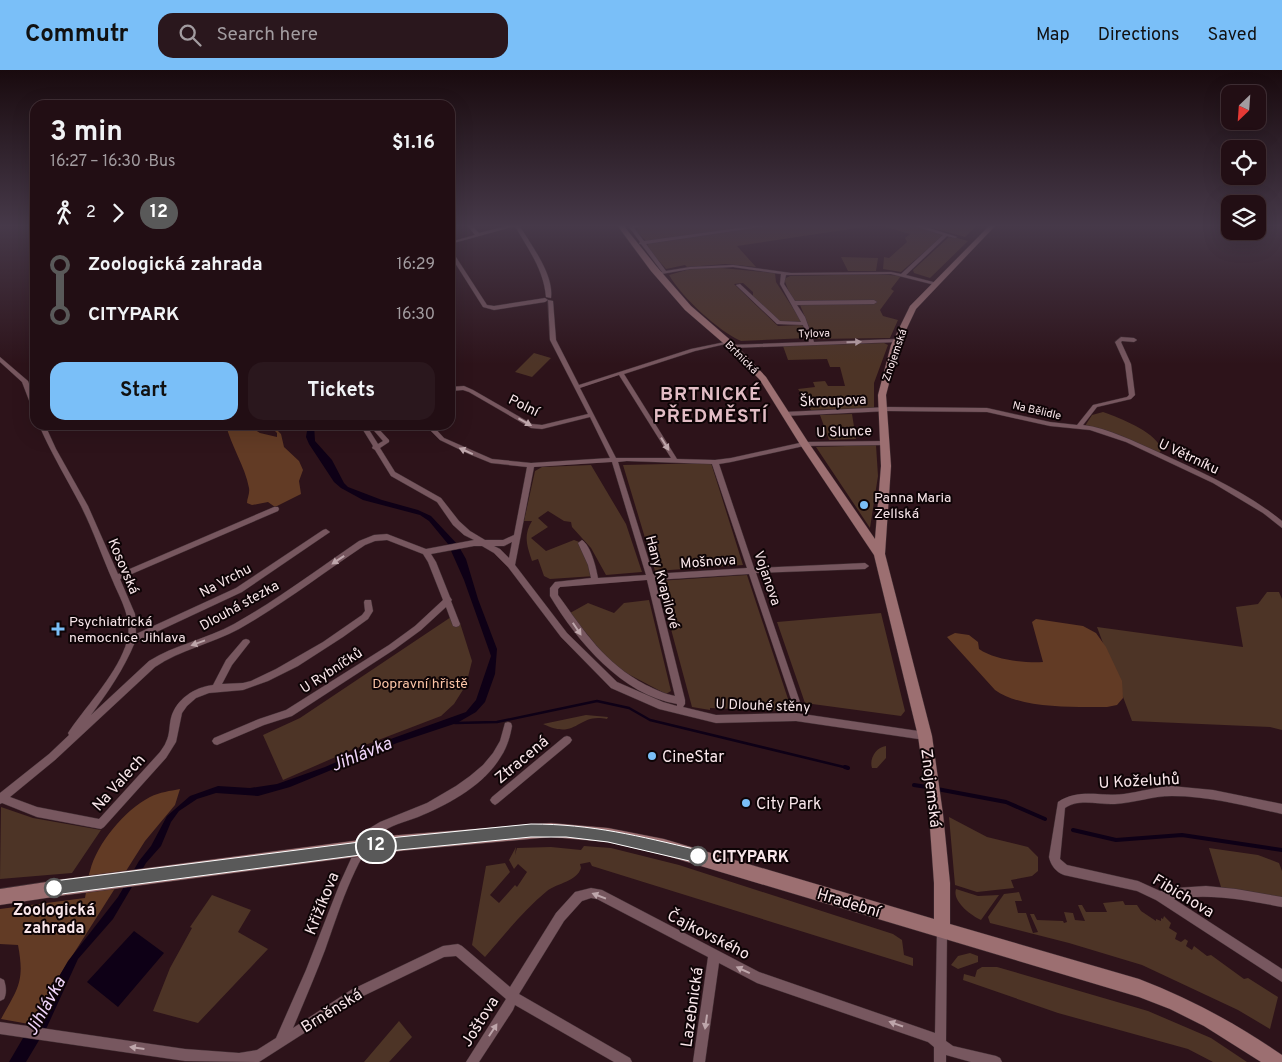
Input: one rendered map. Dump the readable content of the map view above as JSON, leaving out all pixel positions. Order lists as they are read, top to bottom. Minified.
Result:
{"streets":{"main road":["Znojemská","Brtnická","Hradební"],"street":["Tylova","Škroupova","Polní","Na Bělidle","U Slunce","U Větrníku","Mošnova","Kosovská","Vojanova","Na Vrchu","Hany Kvapilové","Dlouhá stezka","U Rybníčků","U Dlouhé stěny","Ztracená","U Koželuhů","Na Valech","Fibichova","Křižíkova","Čajkovského","Lazebnická","Brněnská","Joštova"]},"crossings":[["Tylova","Znojemská"],["Tylova","Brtnická"],["Znojemská","Brtnická"],["Znojemská","Škroupova"],["Znojemská","Na Bělidle"],["Znojemská","U Slunce"],["Znojemská","U Dlouhé stěny"],["Znojemská","Hradební"],["Znojemská","Čajkovského"],["Brtnická","Škroupova"],["Brtnická","U Slunce"],["Škroupova","Na Bělidle"],["Na Bělidle","U Větrníku"],["Mošnova","Vojanova"],["Mošnova","Hany Kvapilové"],["Kosovská","Na Vrchu"],["Kosovská","Dlouhá stezka"],["Hany Kvapilové","U Dlouhé stěny"],["Dlouhá stezka","Na Valech"],["U Koželuhů","Fibichova"],["Křižíkova","Brněnská"],["Čajkovského","Lazebnická"],["Čajkovského","Brněnská"],["Čajkovského","Joštova"],["Brněnská","Joštova"]],"one_way":["Dlouhá stezka","Čajkovského","Lazebnická","Brněnská","Joštova"],"districts":["BRTNICKÉ PŘEDMĚSTÍ"],"water":["Jihlávka"],"parks":["Dopravní hřistě"],"places":{"other":["Panna Maria Zellská","CineStar","City Park","CITYPARK","Zoologická zahrada"],"health":["Psychiatrická nemocnice Jihlava"]},"lines":["bus line 12"],"north":"bottom left","page":{"header":"Commutr","search":"Search here","nav":["Map","Directions","Saved"],"on_map":"12","heading":["3 min","16:27 – 16:30 · Bus","$1.16"],"legs":["2","12"],"list":[{"name":"Zoologická zahrada","value":"16:29"},{"name":"CITYPARK","value":"16:30"}],"buttons":["Start","Tickets"]}}
